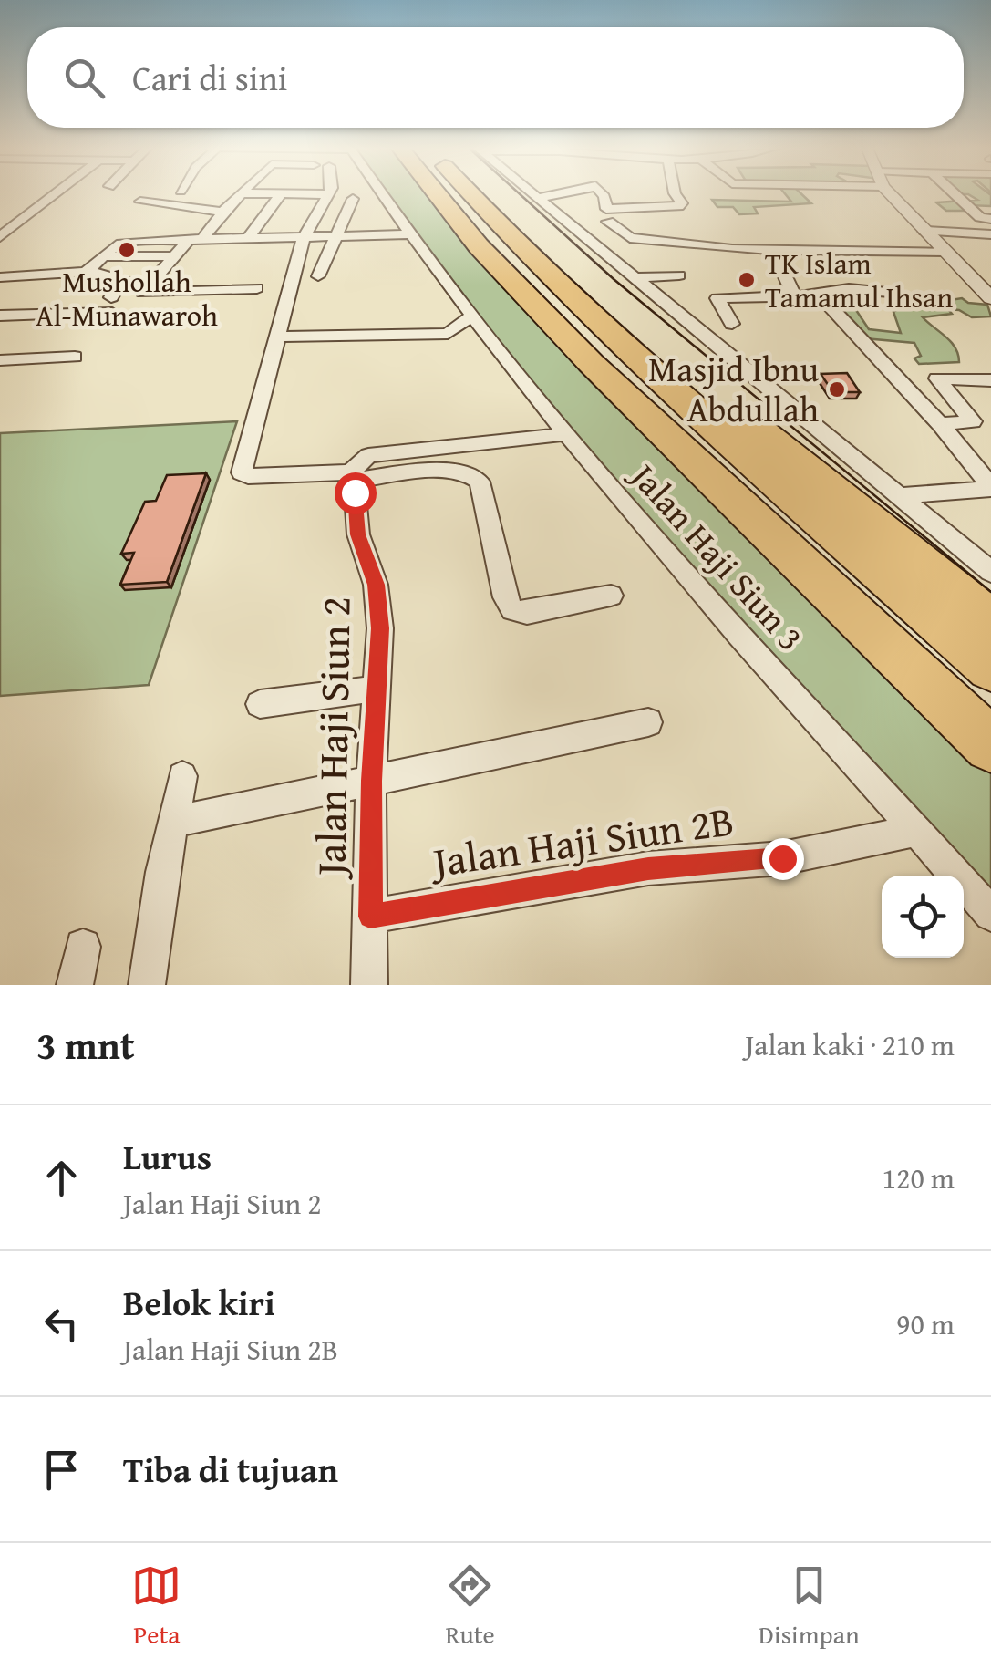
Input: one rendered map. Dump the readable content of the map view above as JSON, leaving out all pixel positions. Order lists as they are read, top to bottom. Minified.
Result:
{"streets":{"street":["Jalan Haji Siun 3","Jalan Haji Siun 2","Jalan Haji Siun 2B"]},"crossings":[["Jalan Haji Siun 3","Jalan Haji Siun 2B"],["Jalan Haji Siun 2","Jalan Haji Siun 2B"]],"places":["Mushollah Al-Munawaroh","TK Islam Tamamul Ihsan","Masjid Ibnu Abdullah"],"page":{"search":"Cari di sini","heading":["3 mnt","Jalan kaki · 210 m"],"list":[["Lurus","Jalan Haji Siun 2","120 m"],["Belok kiri","Jalan Haji Siun 2B","90 m"],"Tiba di tujuan"],"nav":["Peta","Rute","Disimpan"]}}
